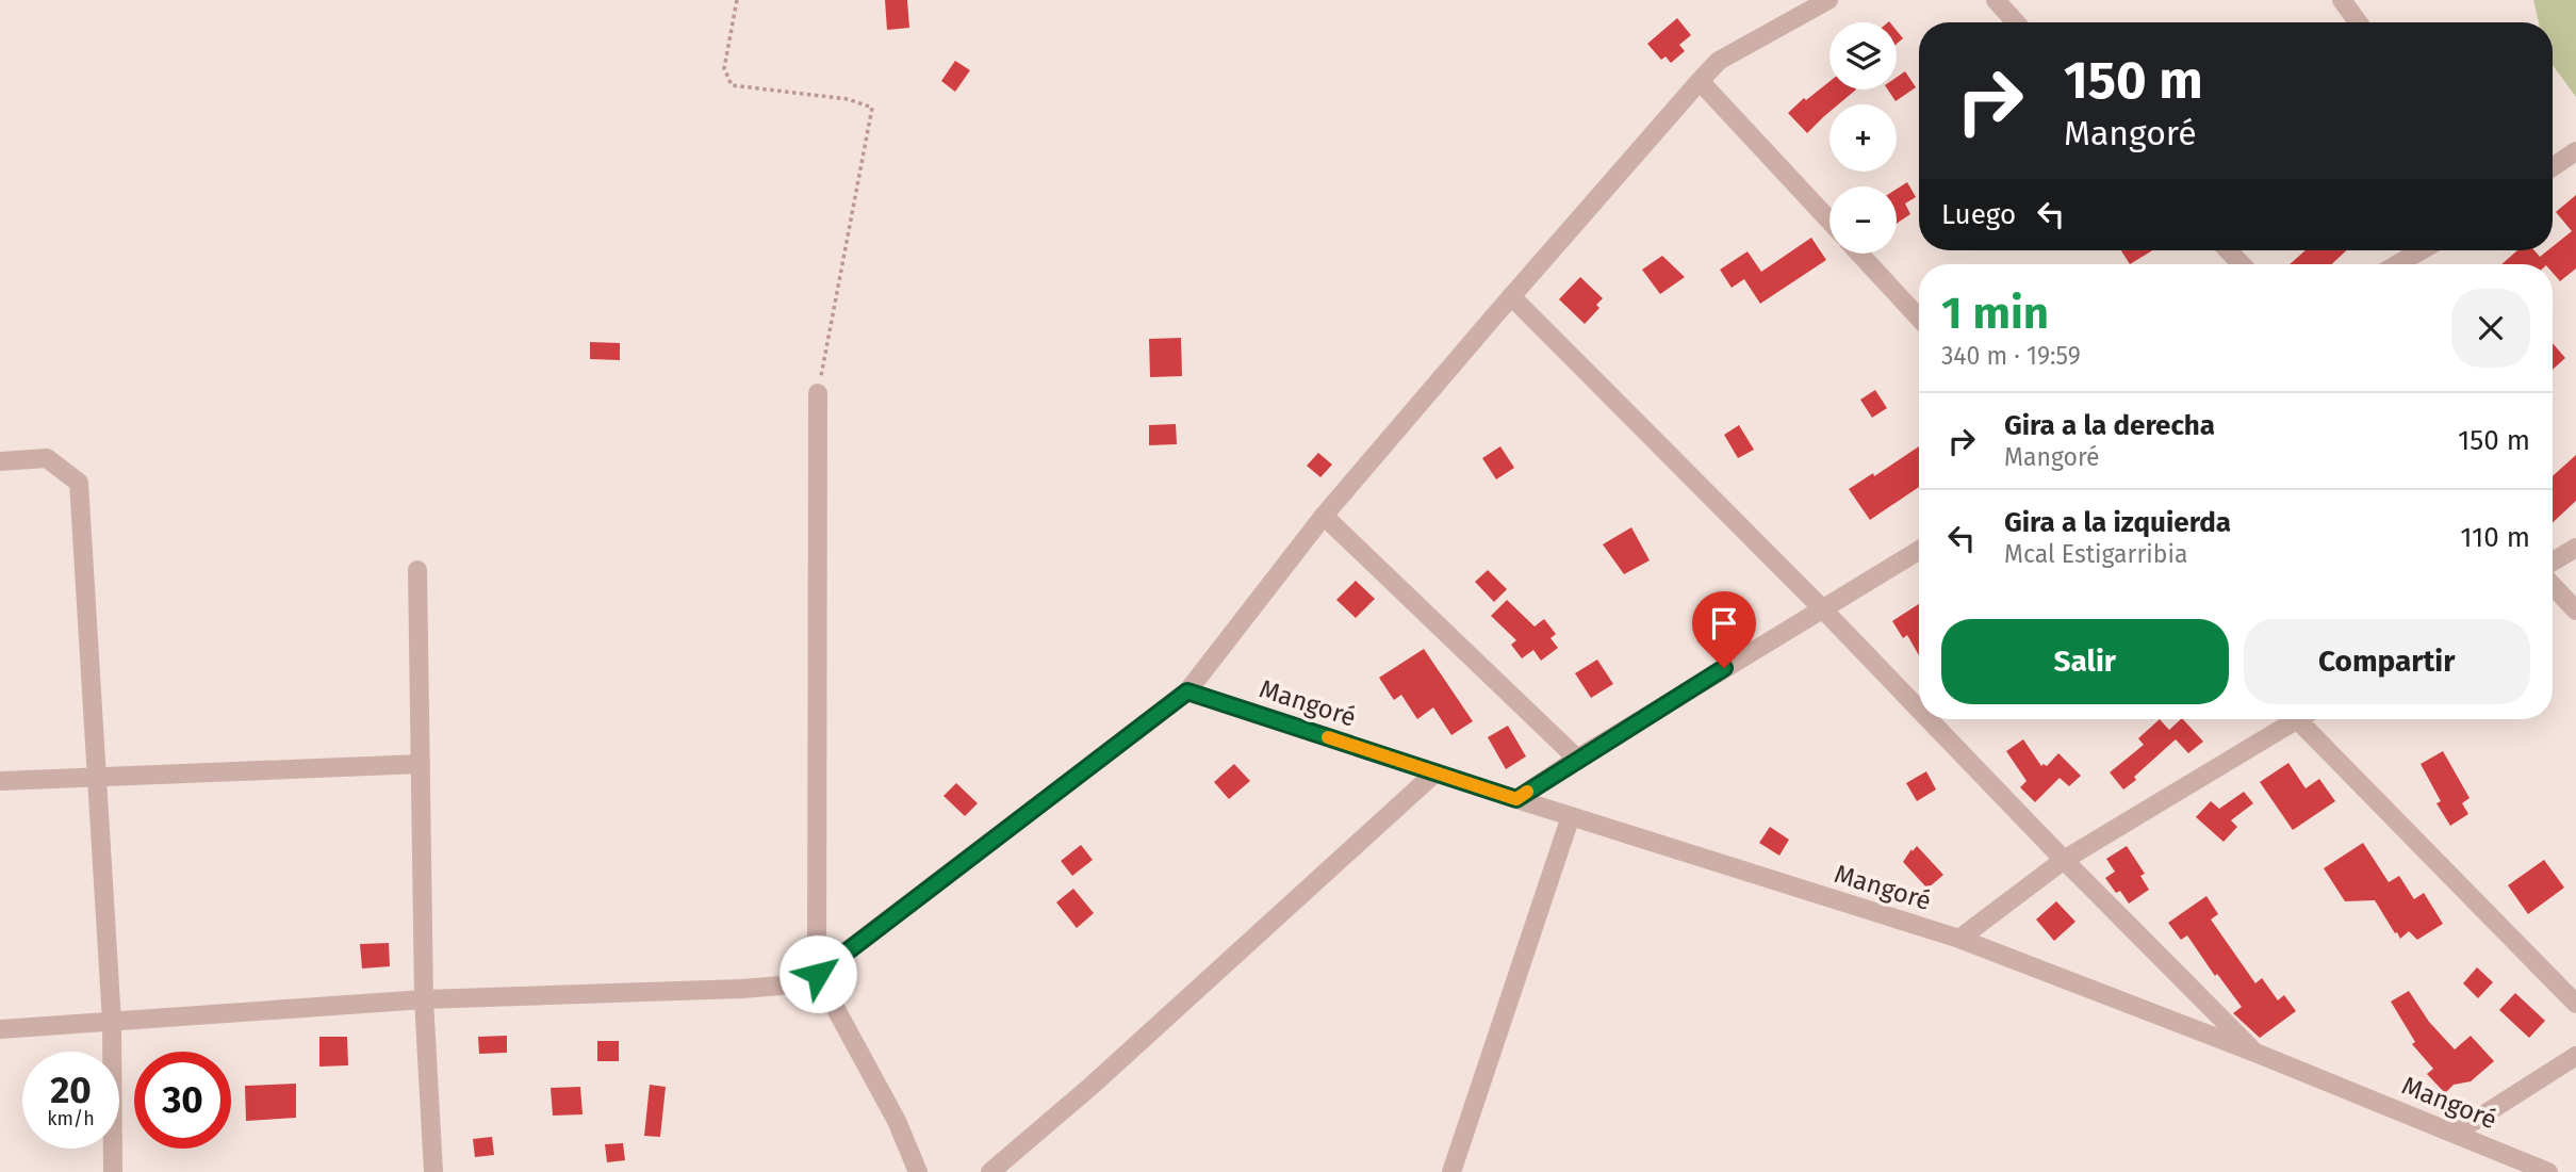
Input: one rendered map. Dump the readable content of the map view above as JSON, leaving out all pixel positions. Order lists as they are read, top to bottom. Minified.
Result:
{"streets":{"street":["Mangoré"]},"page":{"map_buttons":["+","−"],"turn":["150 m","Mangoré"],"then":"Luego","heading":["1 min","340 m · 19:59"],"list":[{"name":"Gira a la derecha","note":"Mangoré","value":"150 m"},{"name":"Gira a la izquierda","note":"Mcal Estigarribia","value":"110 m"}],"buttons":["Salir","Compartir"],"speed":"20 km/h","limit":"30"}}
